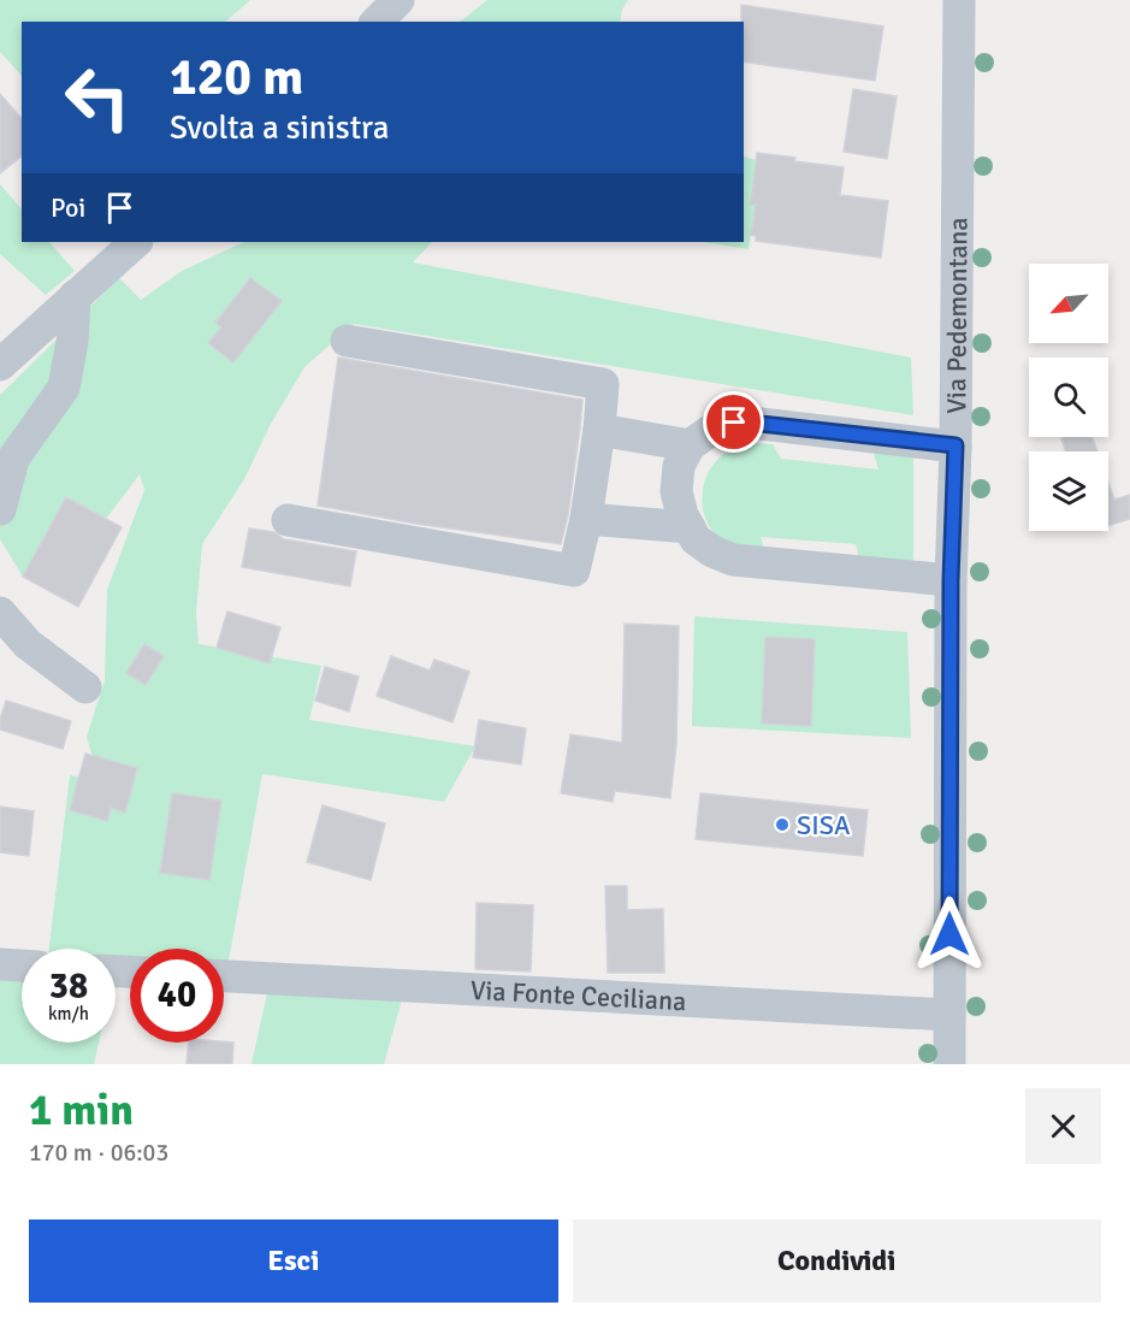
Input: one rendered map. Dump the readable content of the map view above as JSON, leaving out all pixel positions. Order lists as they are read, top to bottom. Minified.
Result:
{"streets":{"street":["Via Pedemontana","Via Fonte Ceciliana"]},"crossings":[["Via Pedemontana","Via Fonte Ceciliana"]],"places":["SISA"],"north":"bottom left","page":{"turn":["120 m","Svolta a sinistra"],"then":"Poi","speed":"38 km/h","limit":"40","heading":["1 min","170 m · 06:03"],"buttons":["Esci","Condividi"]}}
